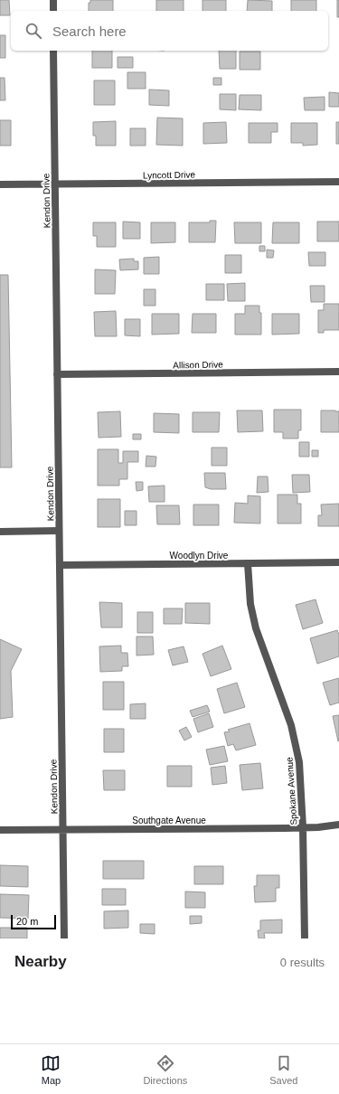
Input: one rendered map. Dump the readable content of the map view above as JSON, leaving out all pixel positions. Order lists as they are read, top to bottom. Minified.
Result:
{"streets":{"street":["Lyncott Drive","Kendon Drive","Allison Drive","Woodlyn Drive","Spokane Avenue","Southgate Avenue"]},"crossings":[["Lyncott Drive","Kendon Drive"],["Kendon Drive","Allison Drive"],["Kendon Drive","Woodlyn Drive"],["Kendon Drive","Southgate Avenue"],["Woodlyn Drive","Spokane Avenue"],["Spokane Avenue","Southgate Avenue"]],"scale_bar":"20 m","page":{"search":"Search here","scale":"20 m","heading":["Nearby","0 results"],"nav":["Map","Directions","Saved"]}}
